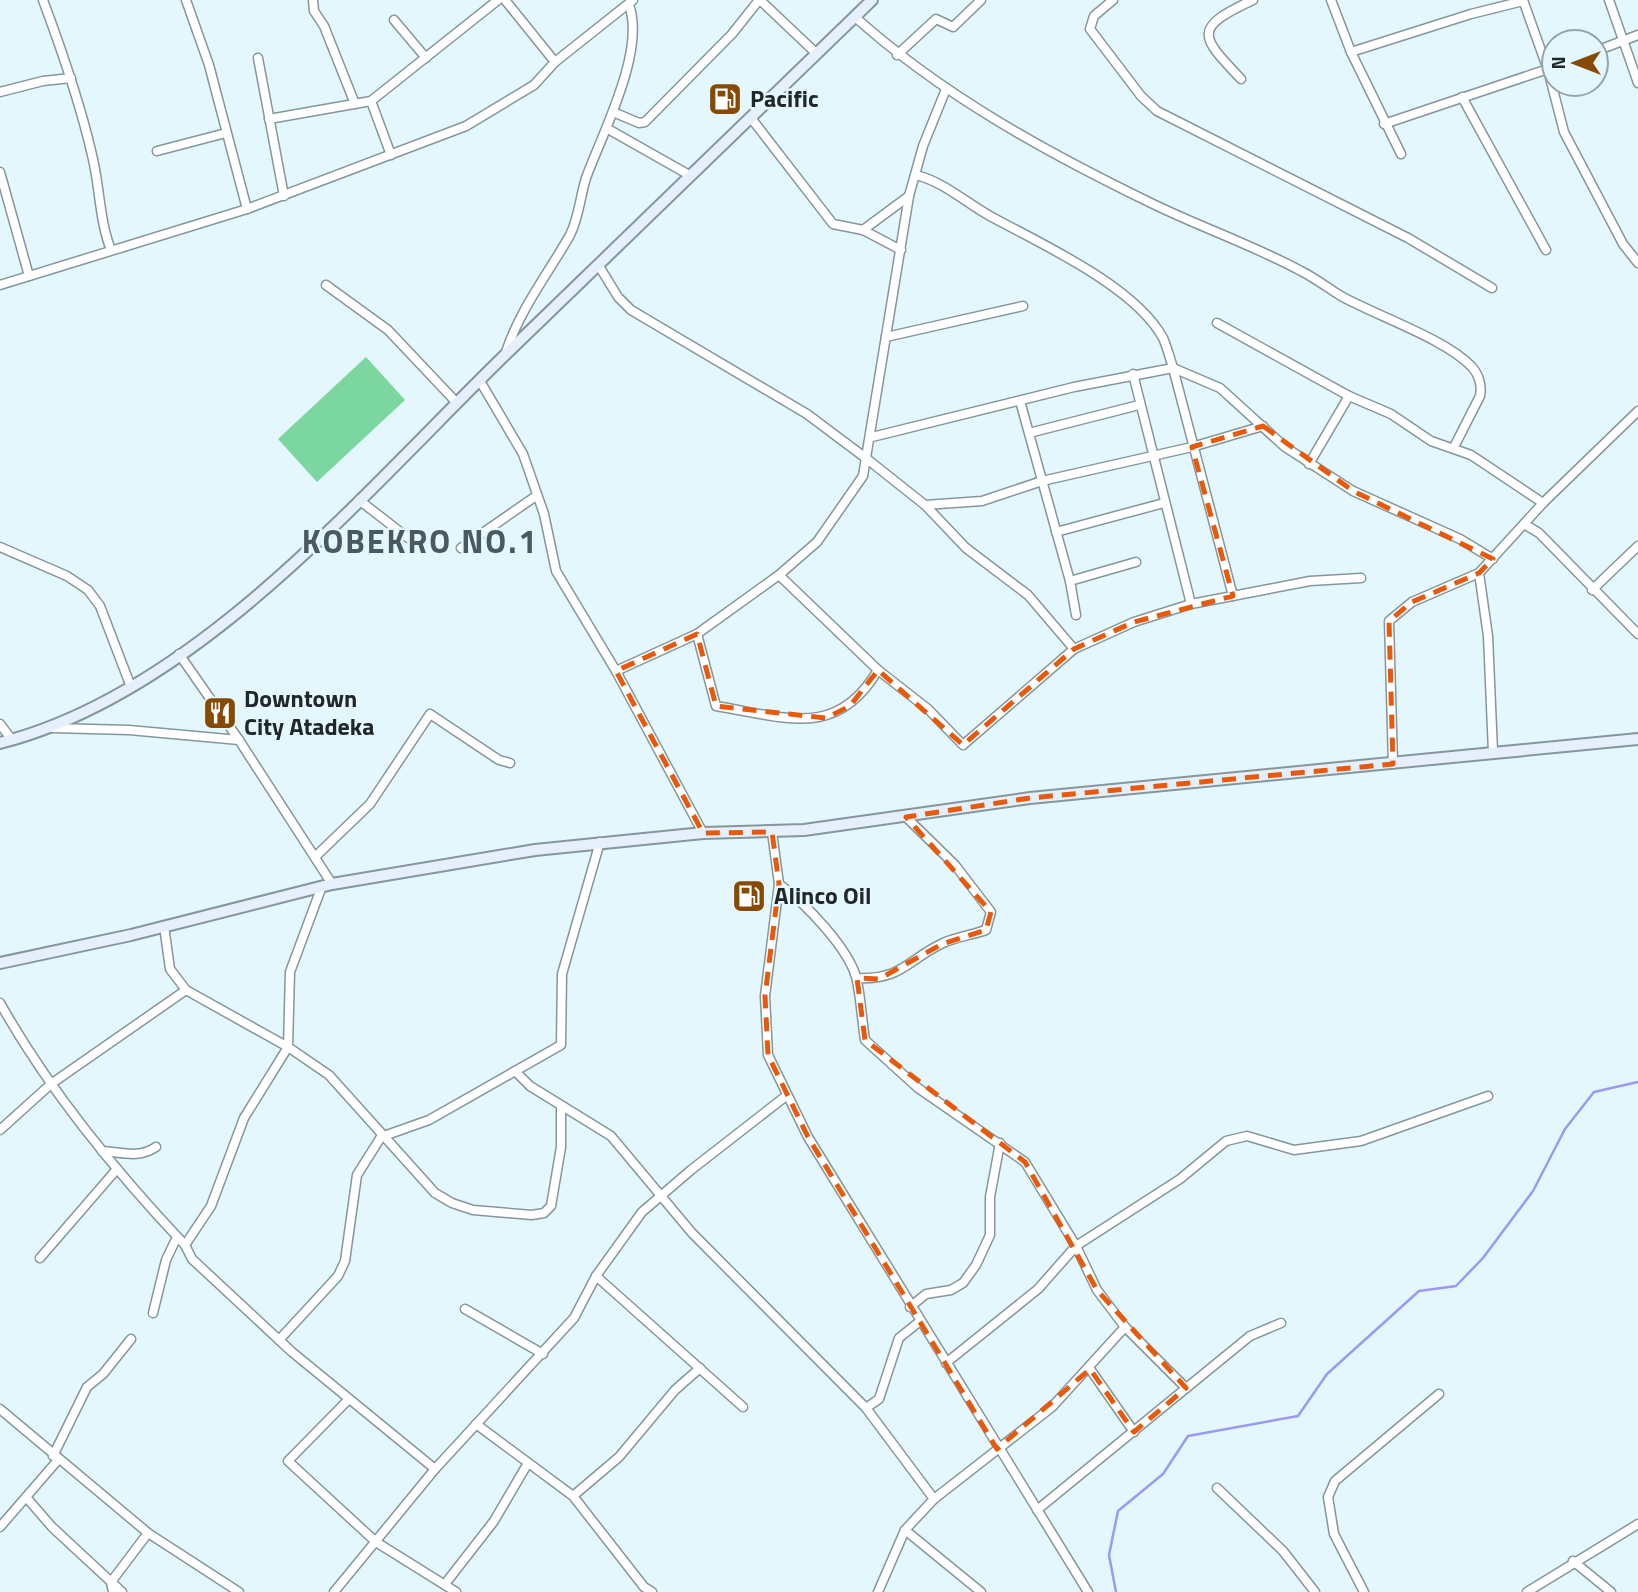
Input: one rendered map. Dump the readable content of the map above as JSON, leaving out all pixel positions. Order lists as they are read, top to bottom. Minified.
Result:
{"districts":["KOBEKRO NO.1"],"places":{"fuel station":["Pacific","Alinco Oil"],"restaurant":["Downtown City Atadeka"]},"north":"left"}
